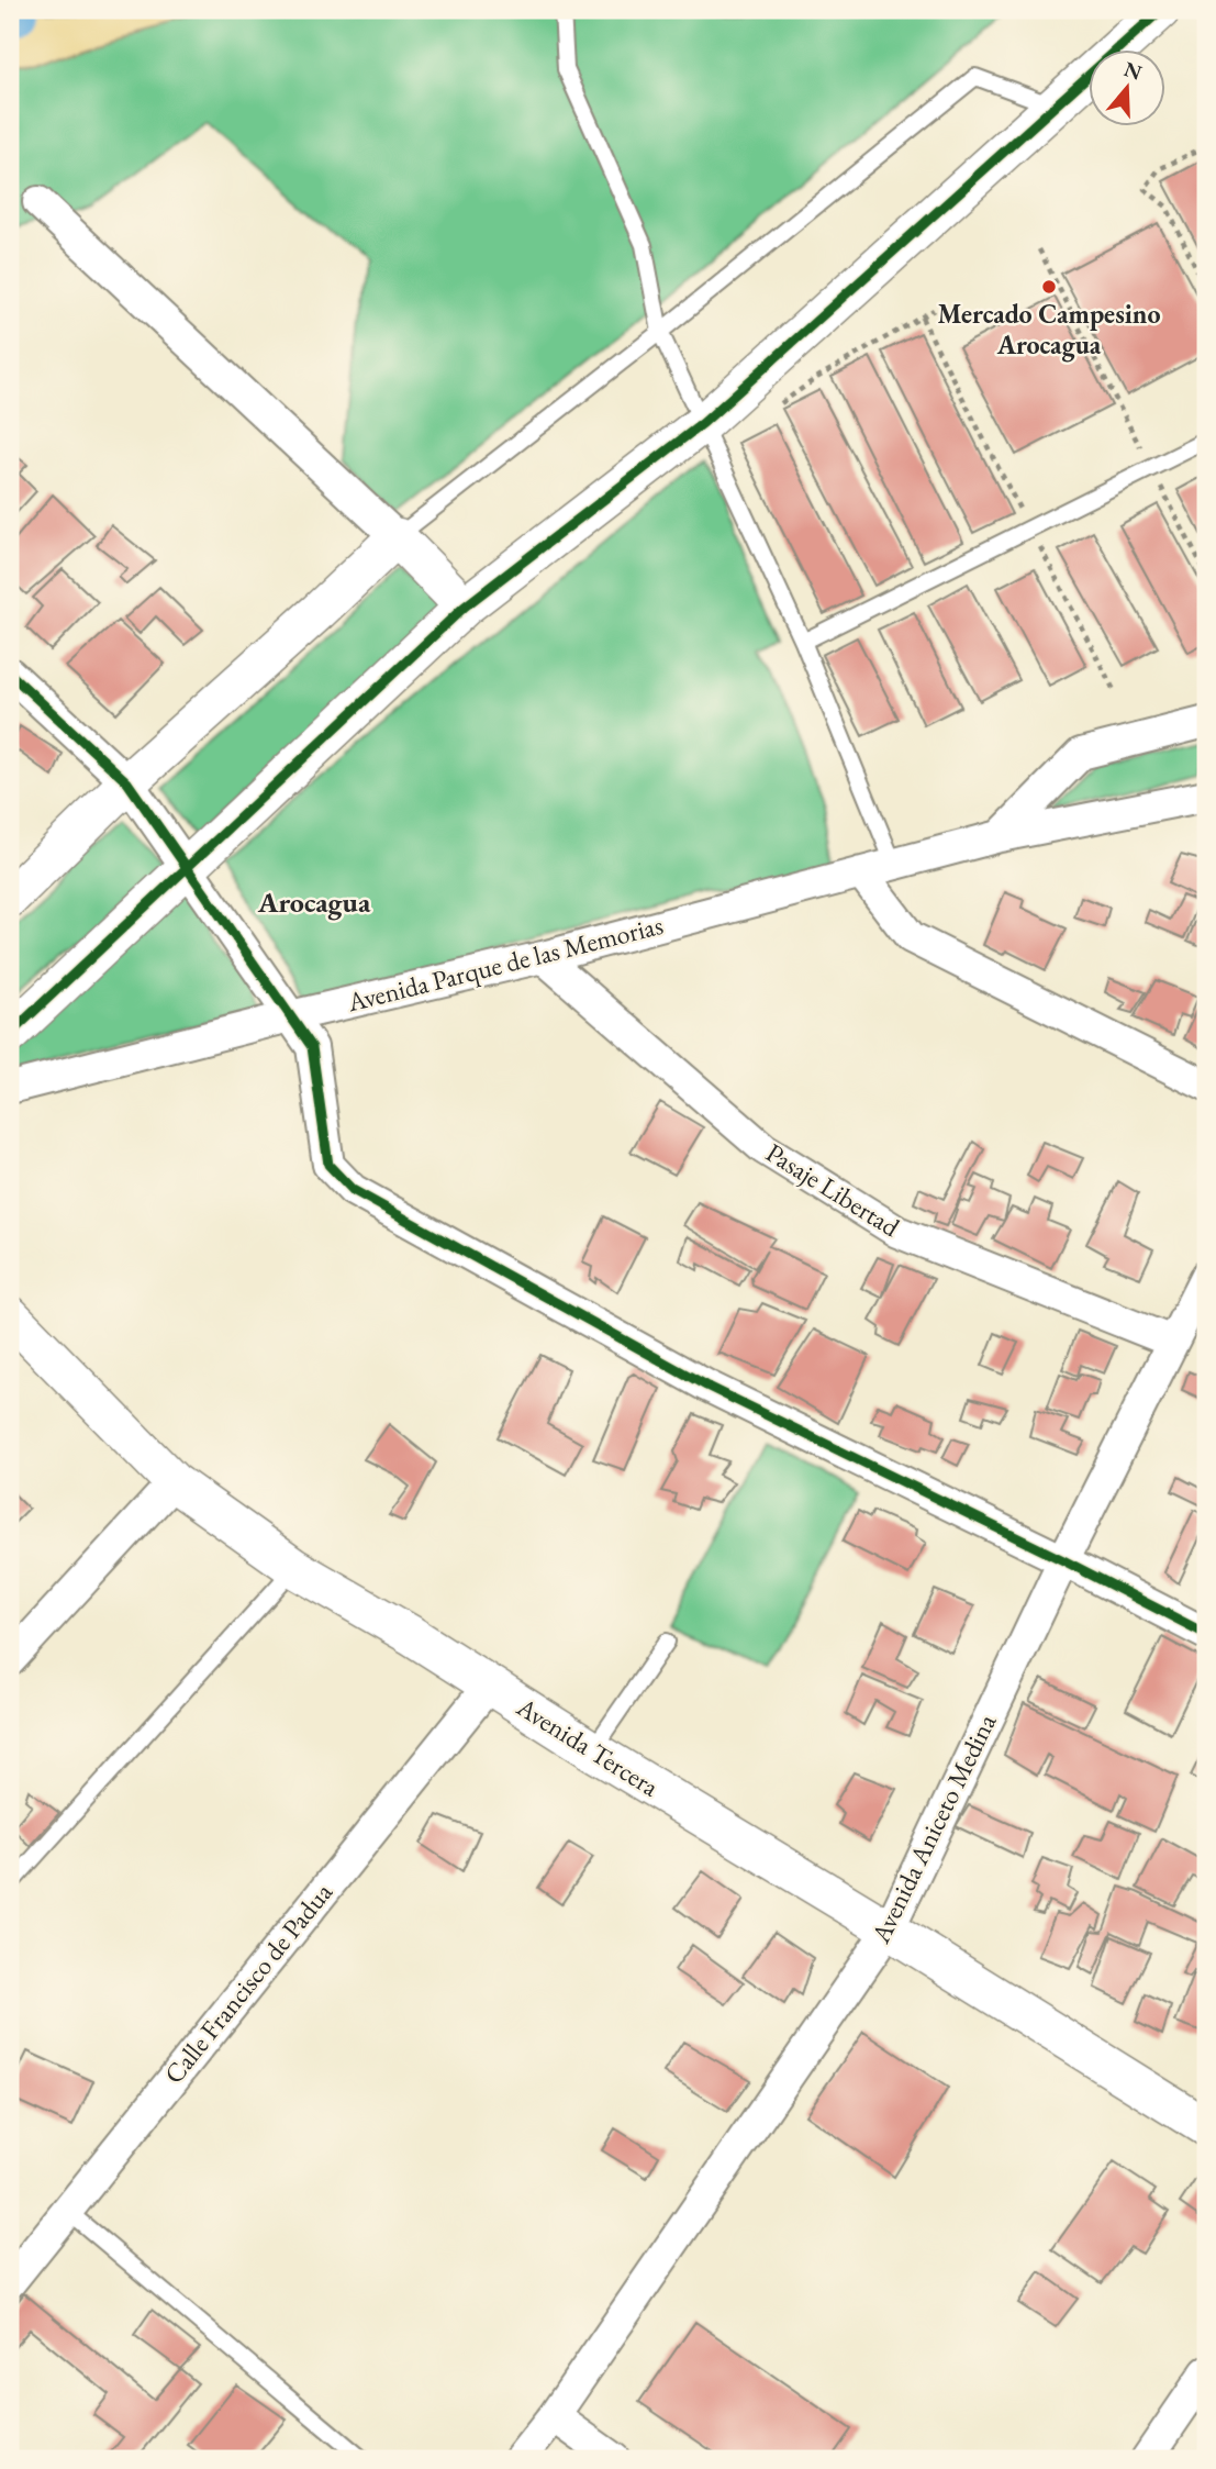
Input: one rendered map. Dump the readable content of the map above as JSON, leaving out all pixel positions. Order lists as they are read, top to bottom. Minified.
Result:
{"streets":{"street":["Avenida Parque de las Memorias","Pasaje Libertad","Avenida Tercera","Avenida Aniceto Medina","Calle Francisco de Padua"]},"crossings":[["Avenida Parque de las Memorias","Pasaje Libertad"],["Pasaje Libertad","Avenida Aniceto Medina"],["Avenida Tercera","Avenida Aniceto Medina"],["Avenida Tercera","Calle Francisco de Padua"]],"districts":["Arocagua"],"places":["Mercado Campesino Arocagua"],"north":"top"}
